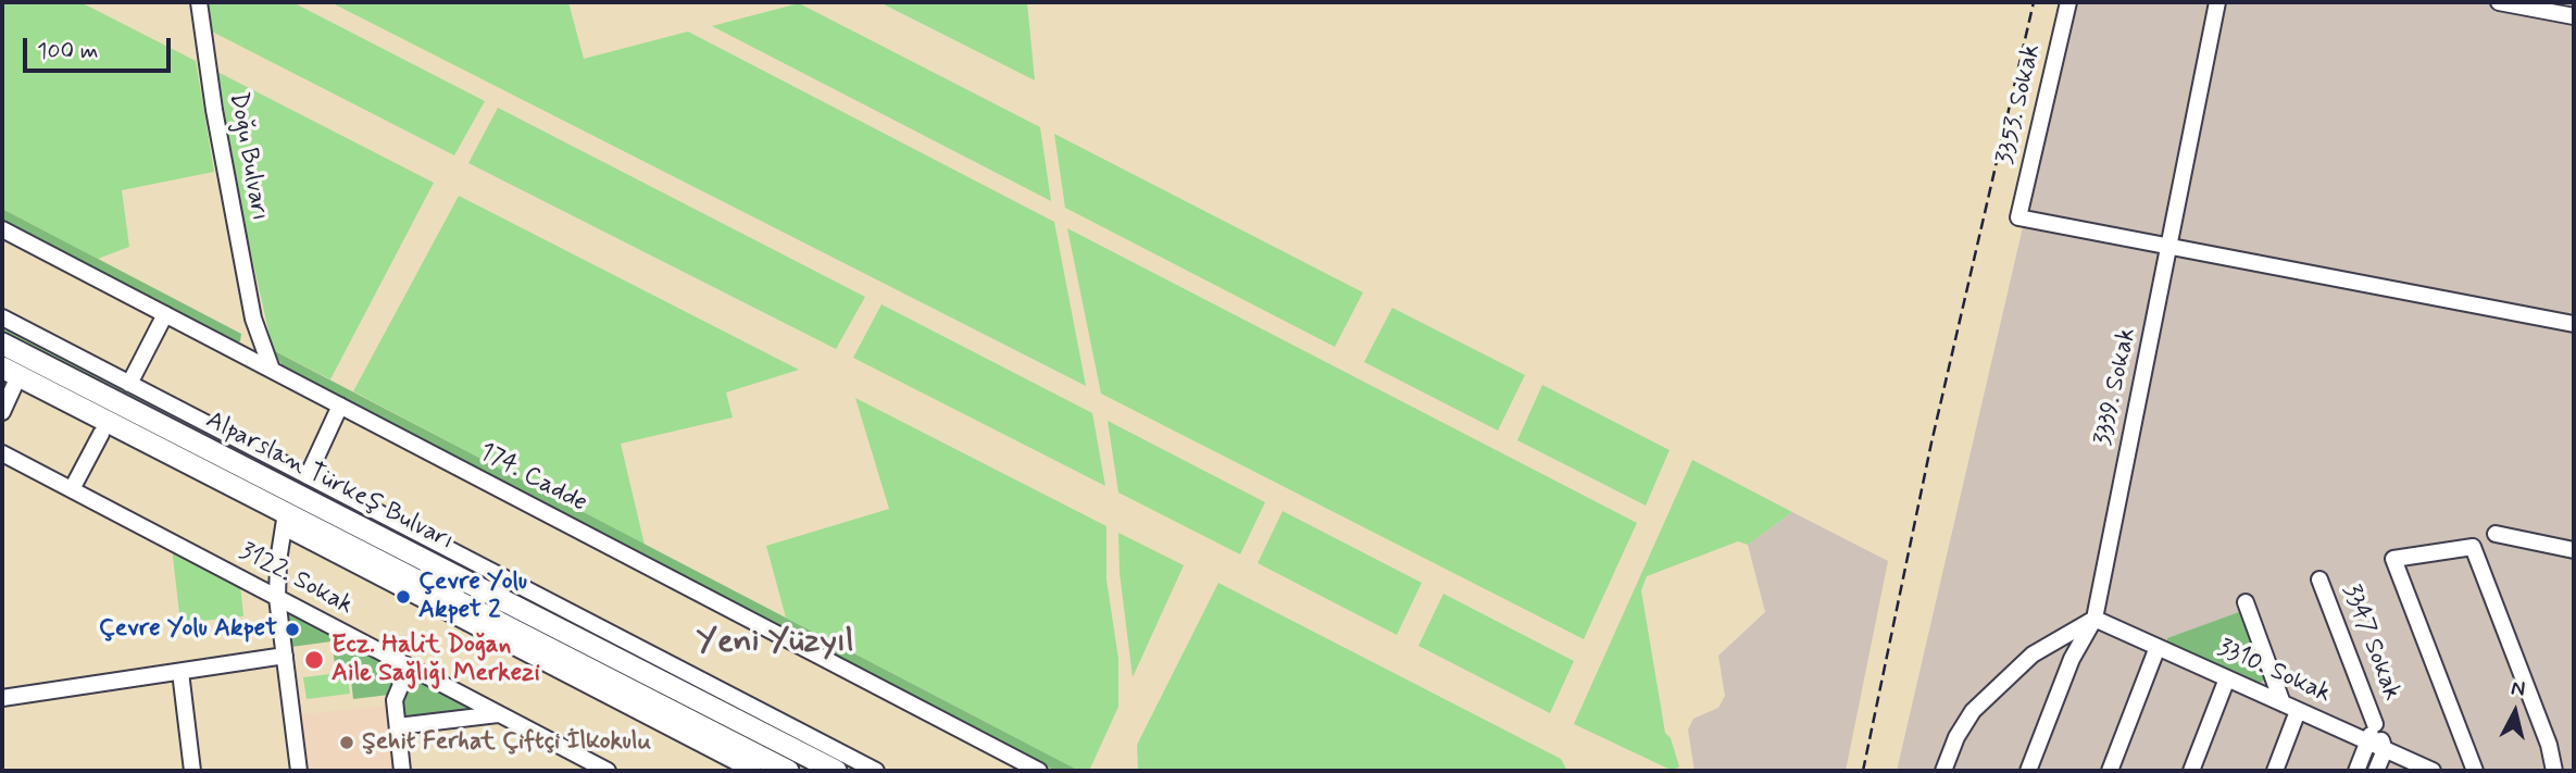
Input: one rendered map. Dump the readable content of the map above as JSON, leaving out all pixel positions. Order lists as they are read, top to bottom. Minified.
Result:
{"streets":{"highway":["Alparslan Türkeş Bulvarı"],"street":["3353. Sokak","Doğu Bulvarı","3339. Sokak","174. Cadde","3122. Sokak","3347 Sokak","3310. Sokak"]},"crossings":[["3353. Sokak","3339. Sokak"],["Doğu Bulvarı","174. Cadde"],["3339. Sokak","3310. Sokak"],["3347 Sokak","3310. Sokak"]],"districts":["Yeni Yüzyıl"],"places":["Çevre Yolu Akpet 2","Çevre Yolu Akpet","Ecz. Halit Doğan Aile Sağlığı Merkezi","Şehit Ferhat Çiftçi İlkokulu"],"scale_bar":"100 m","north":"top"}
